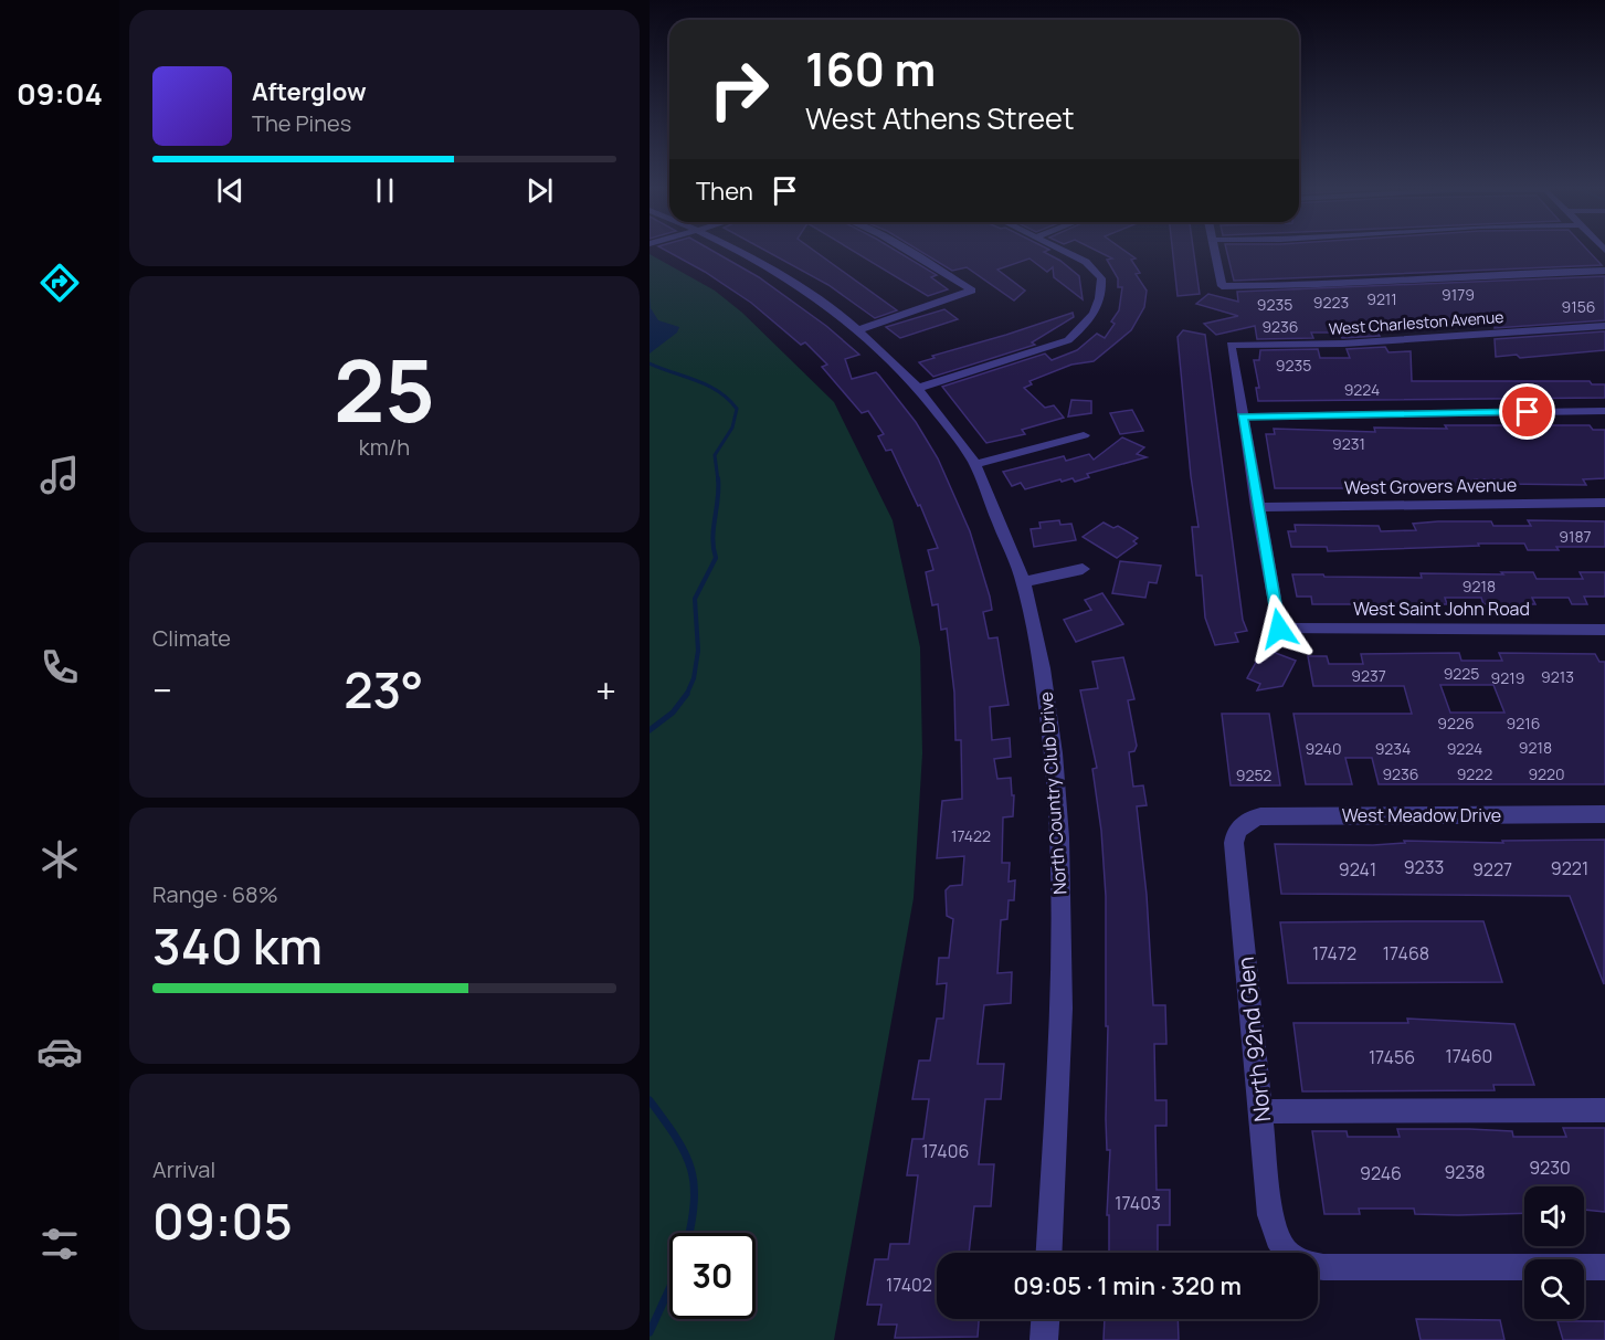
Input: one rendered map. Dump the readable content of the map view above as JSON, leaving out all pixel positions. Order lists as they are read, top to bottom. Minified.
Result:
{"streets":{"street":["West Charleston Avenue","West Grovers Avenue","West Saint John Road","North Country Club Drive","West Meadow Drive","North 92nd Glen"]},"crossings":[["West Grovers Avenue","West Saint John Road"],["West Meadow Drive","North 92nd Glen"]],"house_numbers":["9179","9211","9223","9235","9156","9236","9235","9224","9231","9187","9218","9225","9237","9213","9219","9226","9216","9218","9240","9234","9224","9236","9222","9220","9252","17422","9233","9221","9241","9227","17472","17468","17460","17456","17406","9230","9238","9246","17403","17402"],"page":{"tabs":"09:04","turn":["160 m","West Athens Street"],"song":["Afterglow","The Pines"],"then":"Then","tile":[["25","km/h"],"Climate",["Range · 68%","340 km"],["Arrival","09:05"]],"heat":["−","23°","+"],"limit":"30","trip":"09:05 · 1 min · 320 m"}}
